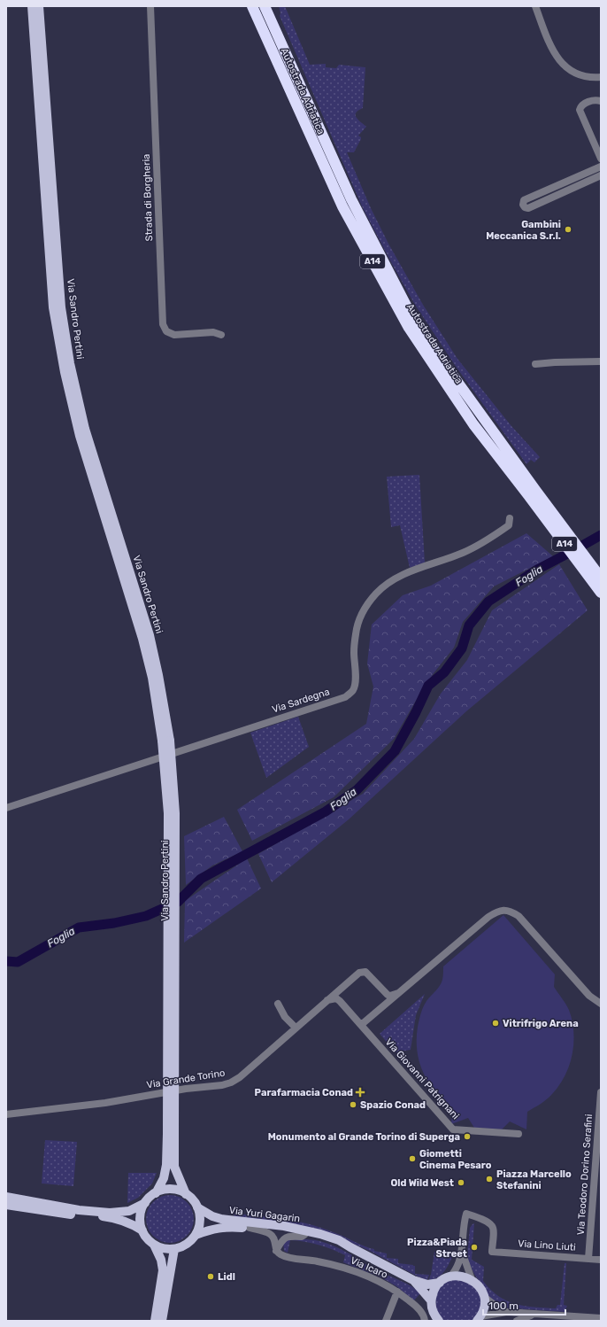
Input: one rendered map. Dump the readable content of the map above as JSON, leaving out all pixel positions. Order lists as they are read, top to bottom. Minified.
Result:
{"streets":{"highway":["Autostrada Adriatica","A14"],"main road":["Via Sandro Pertini","Via Yuri Gagarin"],"street":["Strada di Borgheria","Via Sardegna","Via Grande Torino","Via Giovanni Patrignani","Via Teodoro Dorino Serafini","Via Lino Liuti","Via Icaro"]},"crossings":[["Via Sandro Pertini","Via Yuri Gagarin"],["Via Teodoro Dorino Serafini","Via Lino Liuti"],["Via Yuri Gagarin","Via Icaro"]],"water":["Foglia"],"places":{"other":["Gambini Meccanica S.r.l.","Vitrifrigo Arena","Spazio Conad","Monumento al Grande Torino di Superga","Giometti Cinema Pesaro","Piazza Marcello Stefanini","Old Wild West","Pizza&Piada Street","Lidl"],"health":["Parafarmacia Conad"]},"scale_bar":"100 m"}
